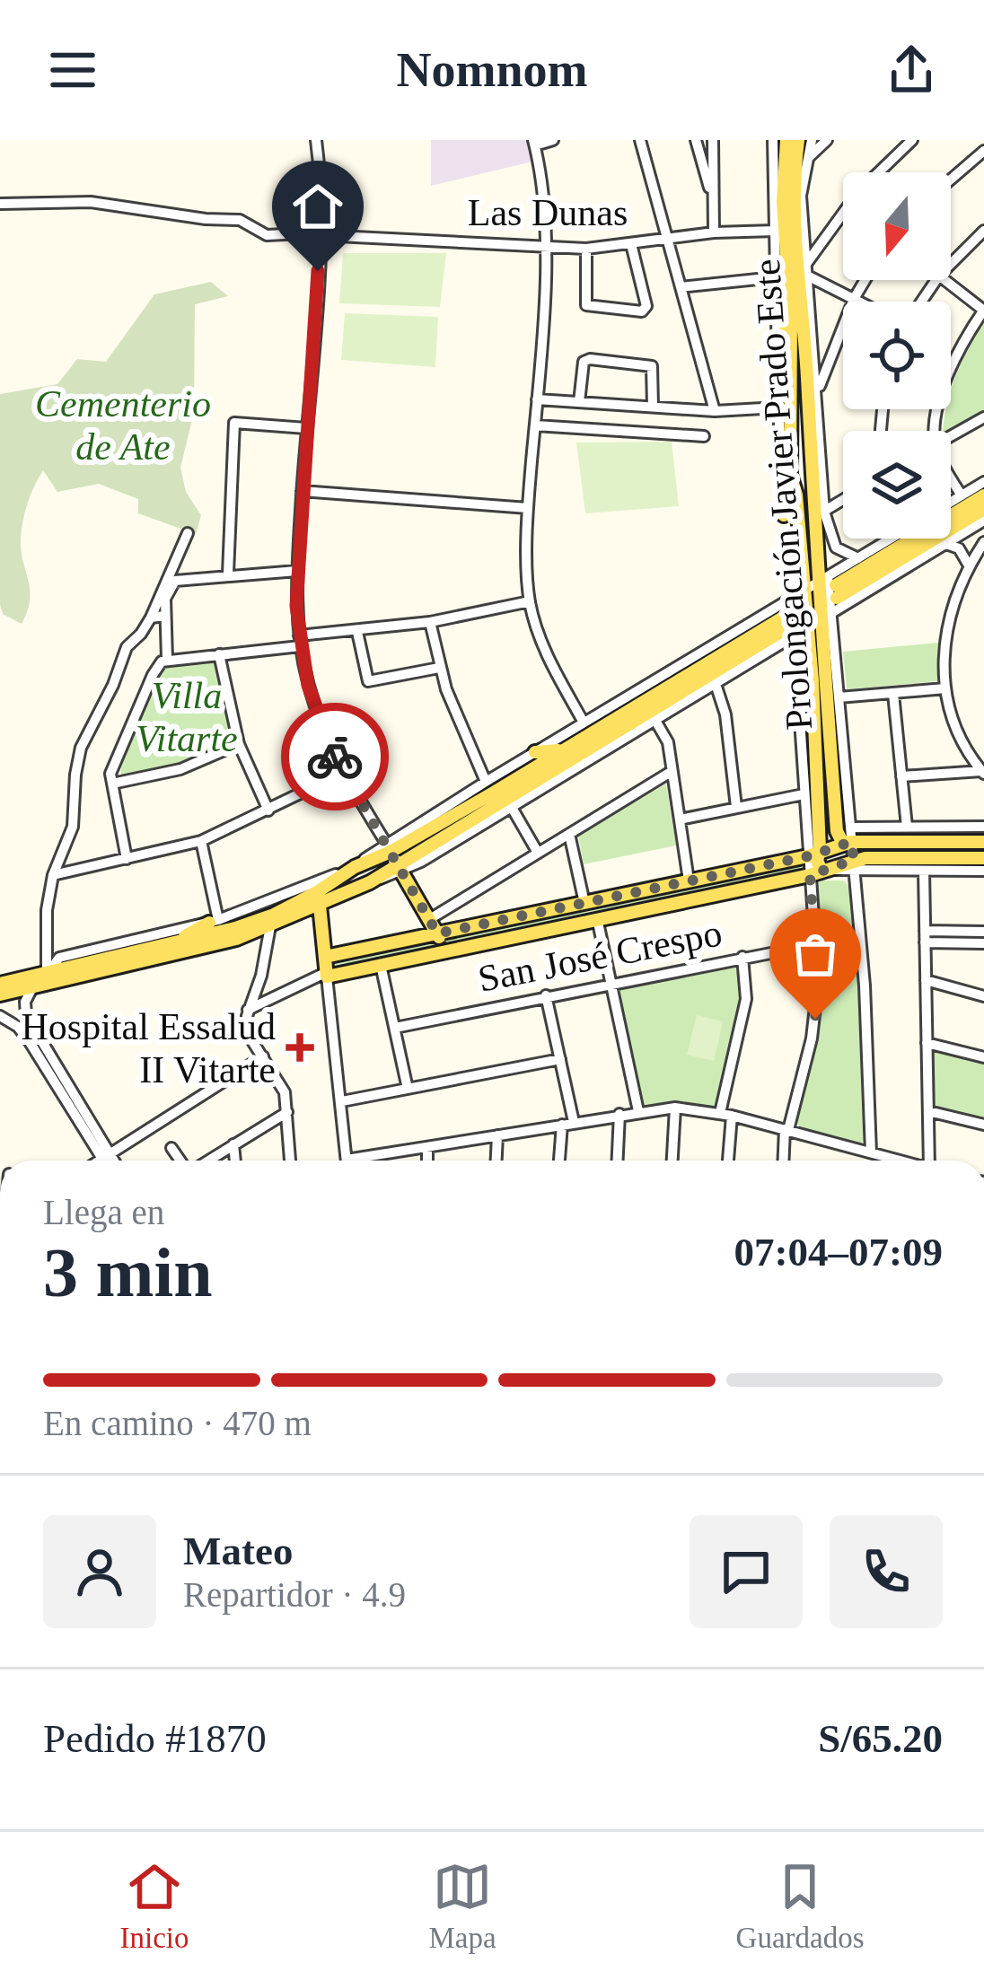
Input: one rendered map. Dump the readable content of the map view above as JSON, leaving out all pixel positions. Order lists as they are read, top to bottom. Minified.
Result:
{"streets":{"main road":["Prolongación Javier Prado Este"],"street":["Las Dunas","San José Crespo"]},"crossings":[["Las Dunas","Prolongación Javier Prado Este"],["Prolongación Javier Prado Este","San José Crespo"]],"parks":["Cementerio de Ate","Villa Vitarte"],"places":{"health":["Hospital Essalud II Vitarte"]},"north":"bottom","page":{"header":"Nomnom","heading":["3 min","Llega en","07:04–07:09"],"panel":["Mateo","Repartidor · 4.9","Pedido #1870","S/65.20"],"bar":"En camino · 470 m","tabs":["Inicio","Mapa","Guardados"]}}
